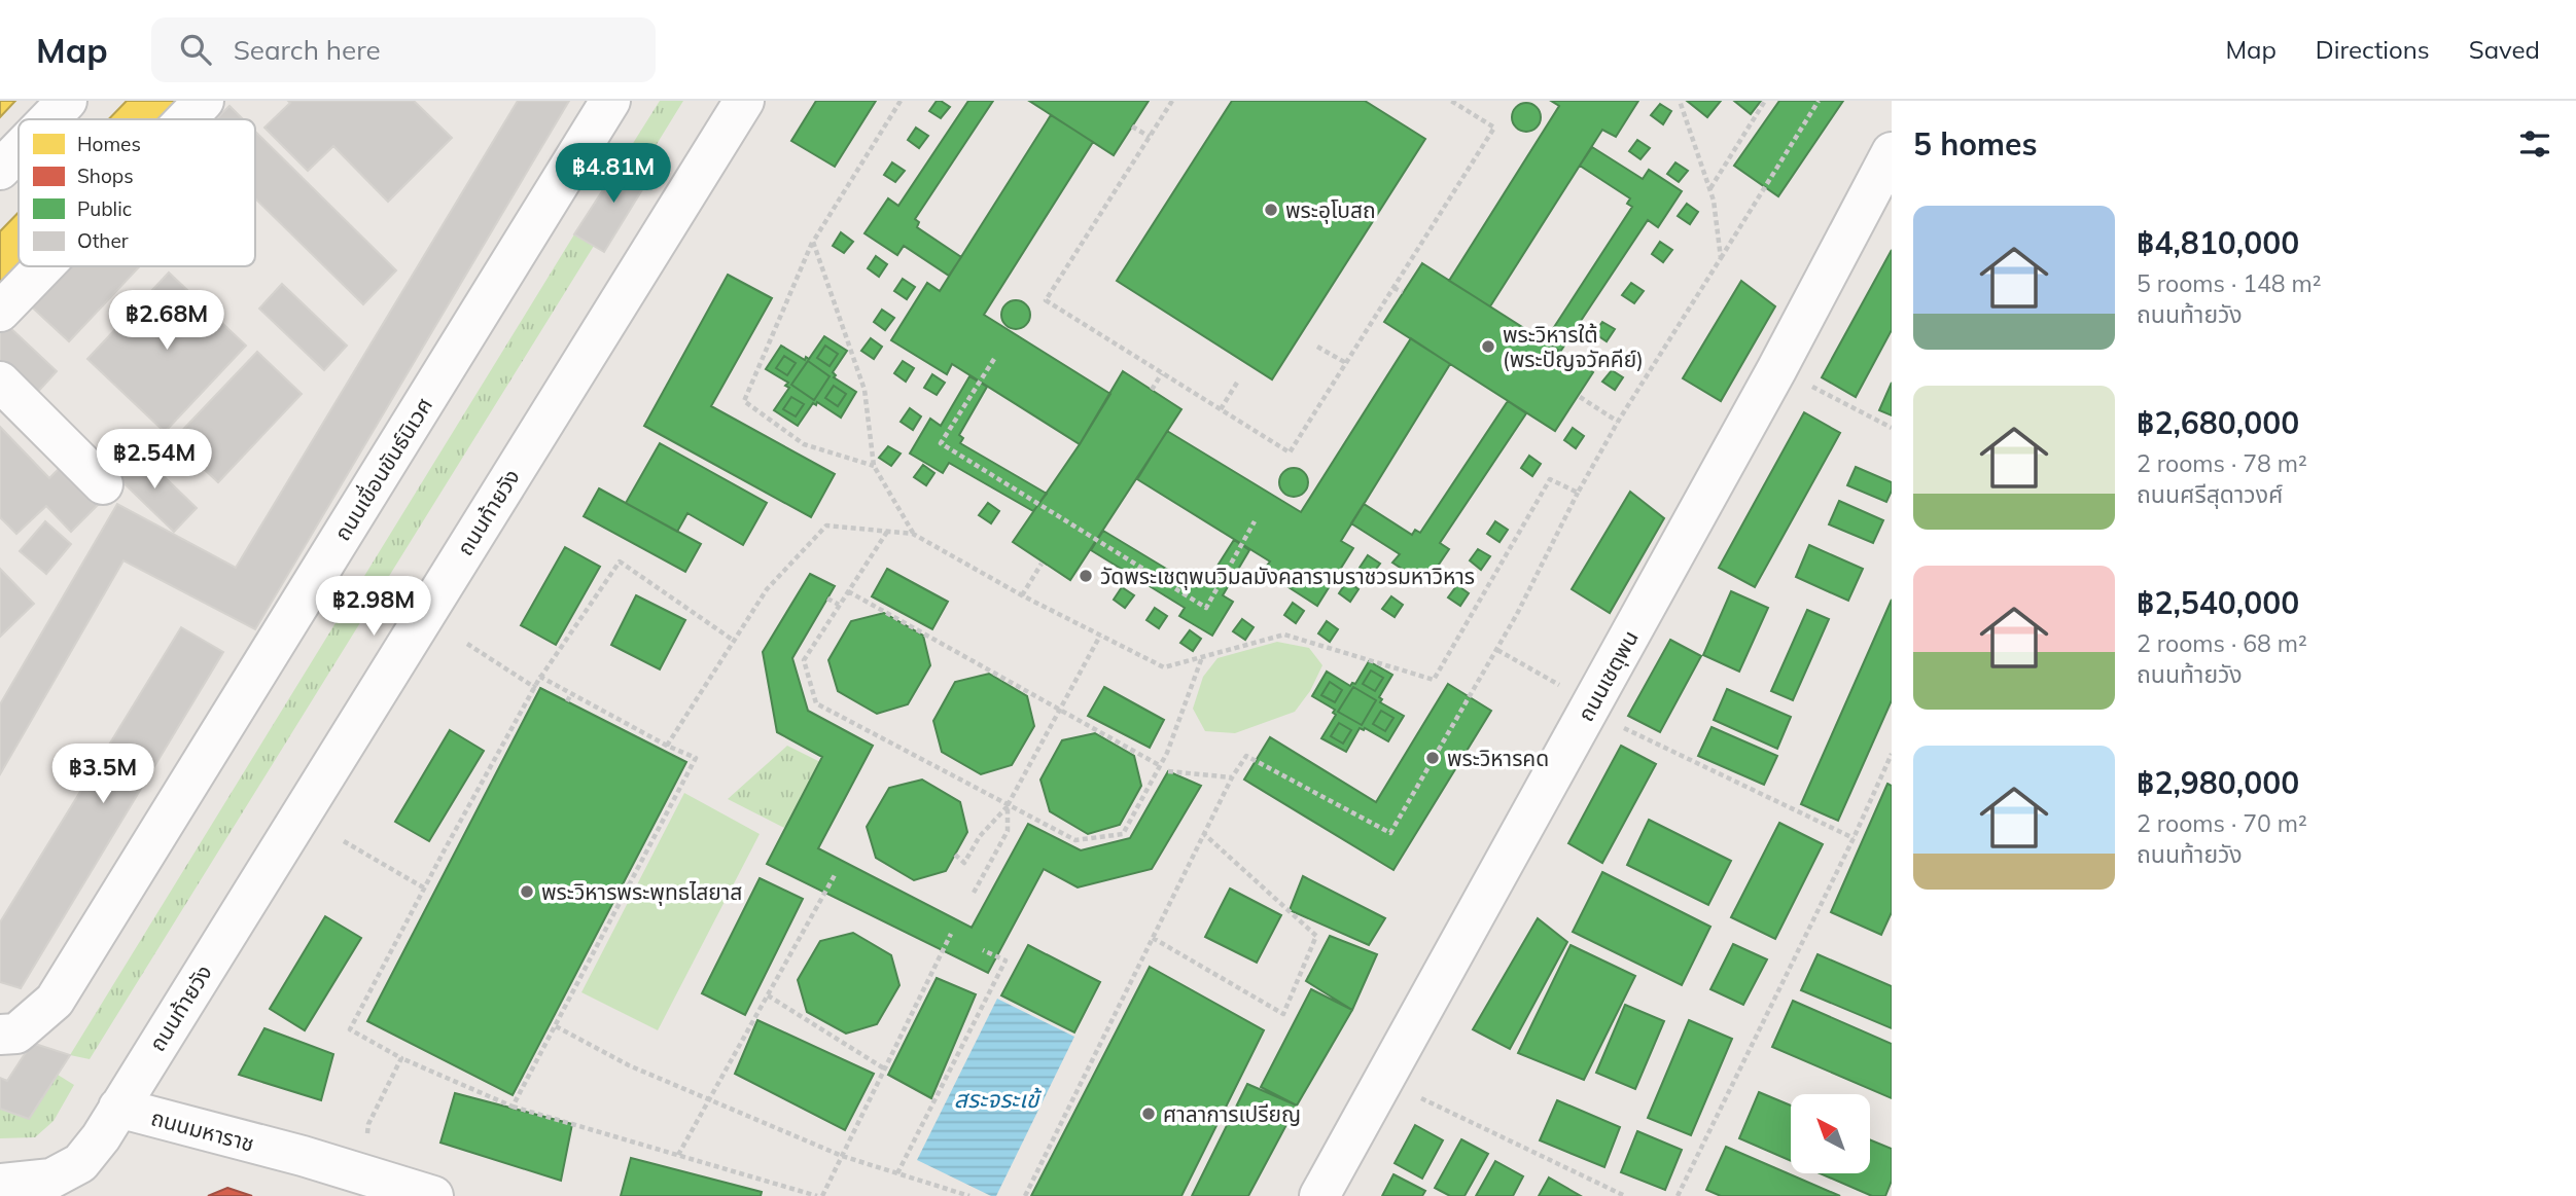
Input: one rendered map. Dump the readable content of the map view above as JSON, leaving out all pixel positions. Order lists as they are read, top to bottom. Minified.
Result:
{"streets":{"street":["ถนนเขื่อนขันธ์นิเวศ","ถนนท้ายวัง","ถนนเชตุพน","ถนนมหาราช"]},"crossings":[["ถนนท้ายวัง","ถนนมหาราช"]],"water":["สระจระเข้"],"places":["พระอุโบสถ","พระวิหารใต้ (พระปัญจวัคคีย์)","วัดพระเชตุพนวิมลมังคลารามราชวรมหาวิหาร","พระวิหารคด","พระวิหารพระพุทธไสยาส","ศาลาการเปรียญ"],"legend":["Homes","Shops","Public","Other"],"north":"top left","page":{"header":"Map","search":"Search here","nav":["Map","Directions","Saved"],"heading":"5 homes","price":["฿4.81M","฿2.68M","฿2.54M","฿2.98M","฿3.5M"],"list":[{"name":"฿4,810,000","note":"5 rooms · 148 m² · ถนนท้ายวัง"},{"name":"฿2,680,000","note":"2 rooms · 78 m² · ถนนศรีสุดาวงศ์"},{"name":"฿2,540,000","note":"2 rooms · 68 m² · ถนนท้ายวัง"},{"name":"฿2,980,000","note":"2 rooms · 70 m² · ถนนท้ายวัง"}]}}
